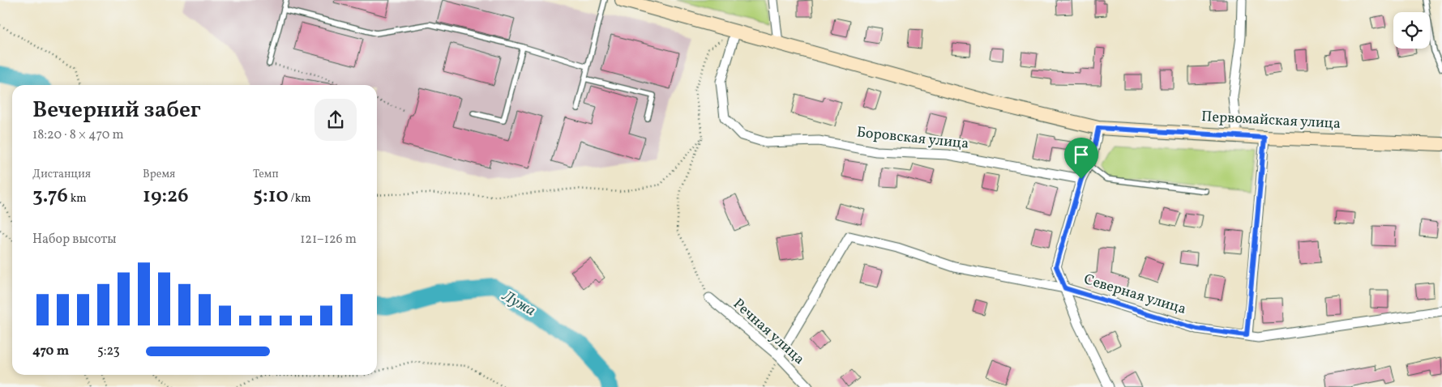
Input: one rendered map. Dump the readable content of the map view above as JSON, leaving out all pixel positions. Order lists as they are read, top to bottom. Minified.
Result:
{"streets":{"main road":["Первомайская улица"],"street":["Боровская улица","Северная улица","Речная улица"]},"crossings":[["Первомайская улица","Боровская улица"],["Северная улица","Речная улица"]],"water":["Лужа"],"page":{"heading":["Вечерний забег","18:20 · 8 × 470 m"],"stats":[["Дистанция","3.76 km"],["Время","19:26"],["Темп","5:10 /km"]],"chart":["Набор высоты","121–126 m"],"list":[{"name":"470 m","note":"5:23"}]}}
